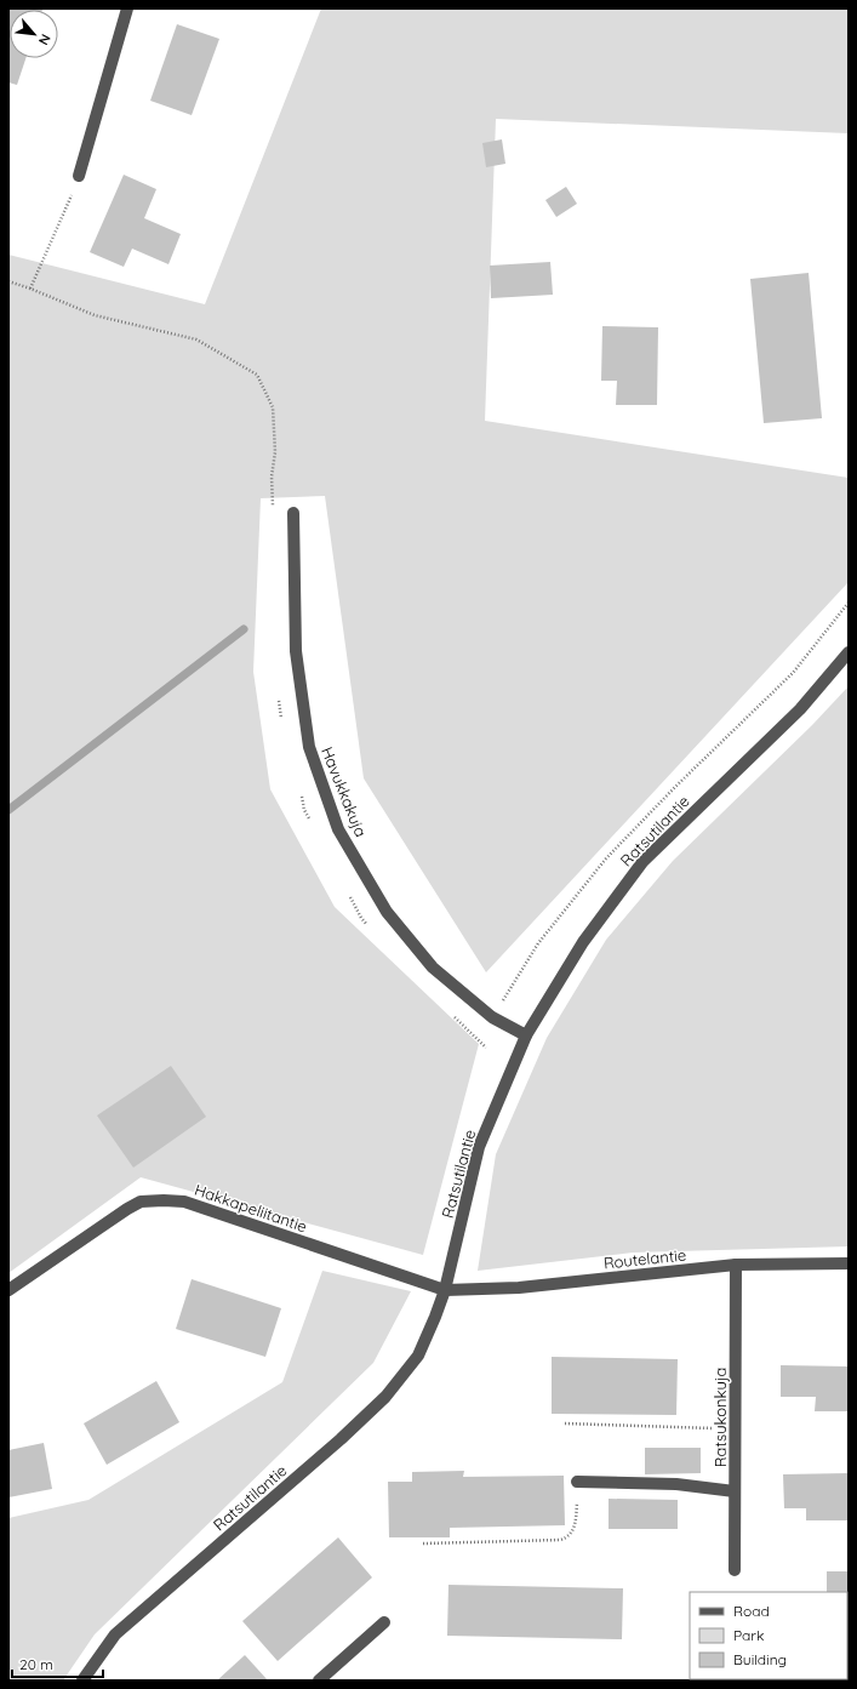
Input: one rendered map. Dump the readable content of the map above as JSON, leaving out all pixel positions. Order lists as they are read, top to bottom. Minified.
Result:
{"streets":{"street":["Havukkakuja","Ratsutilantie","Hakkapeliitantie","Routelantie","Ratsukonkuja"]},"crossings":[["Havukkakuja","Ratsutilantie"],["Ratsutilantie","Hakkapeliitantie"],["Ratsutilantie","Routelantie"],["Hakkapeliitantie","Routelantie"],["Routelantie","Ratsukonkuja"]],"legend":["Road","Park","Building"],"scale_bar":"20 m","north":"bottom right"}
